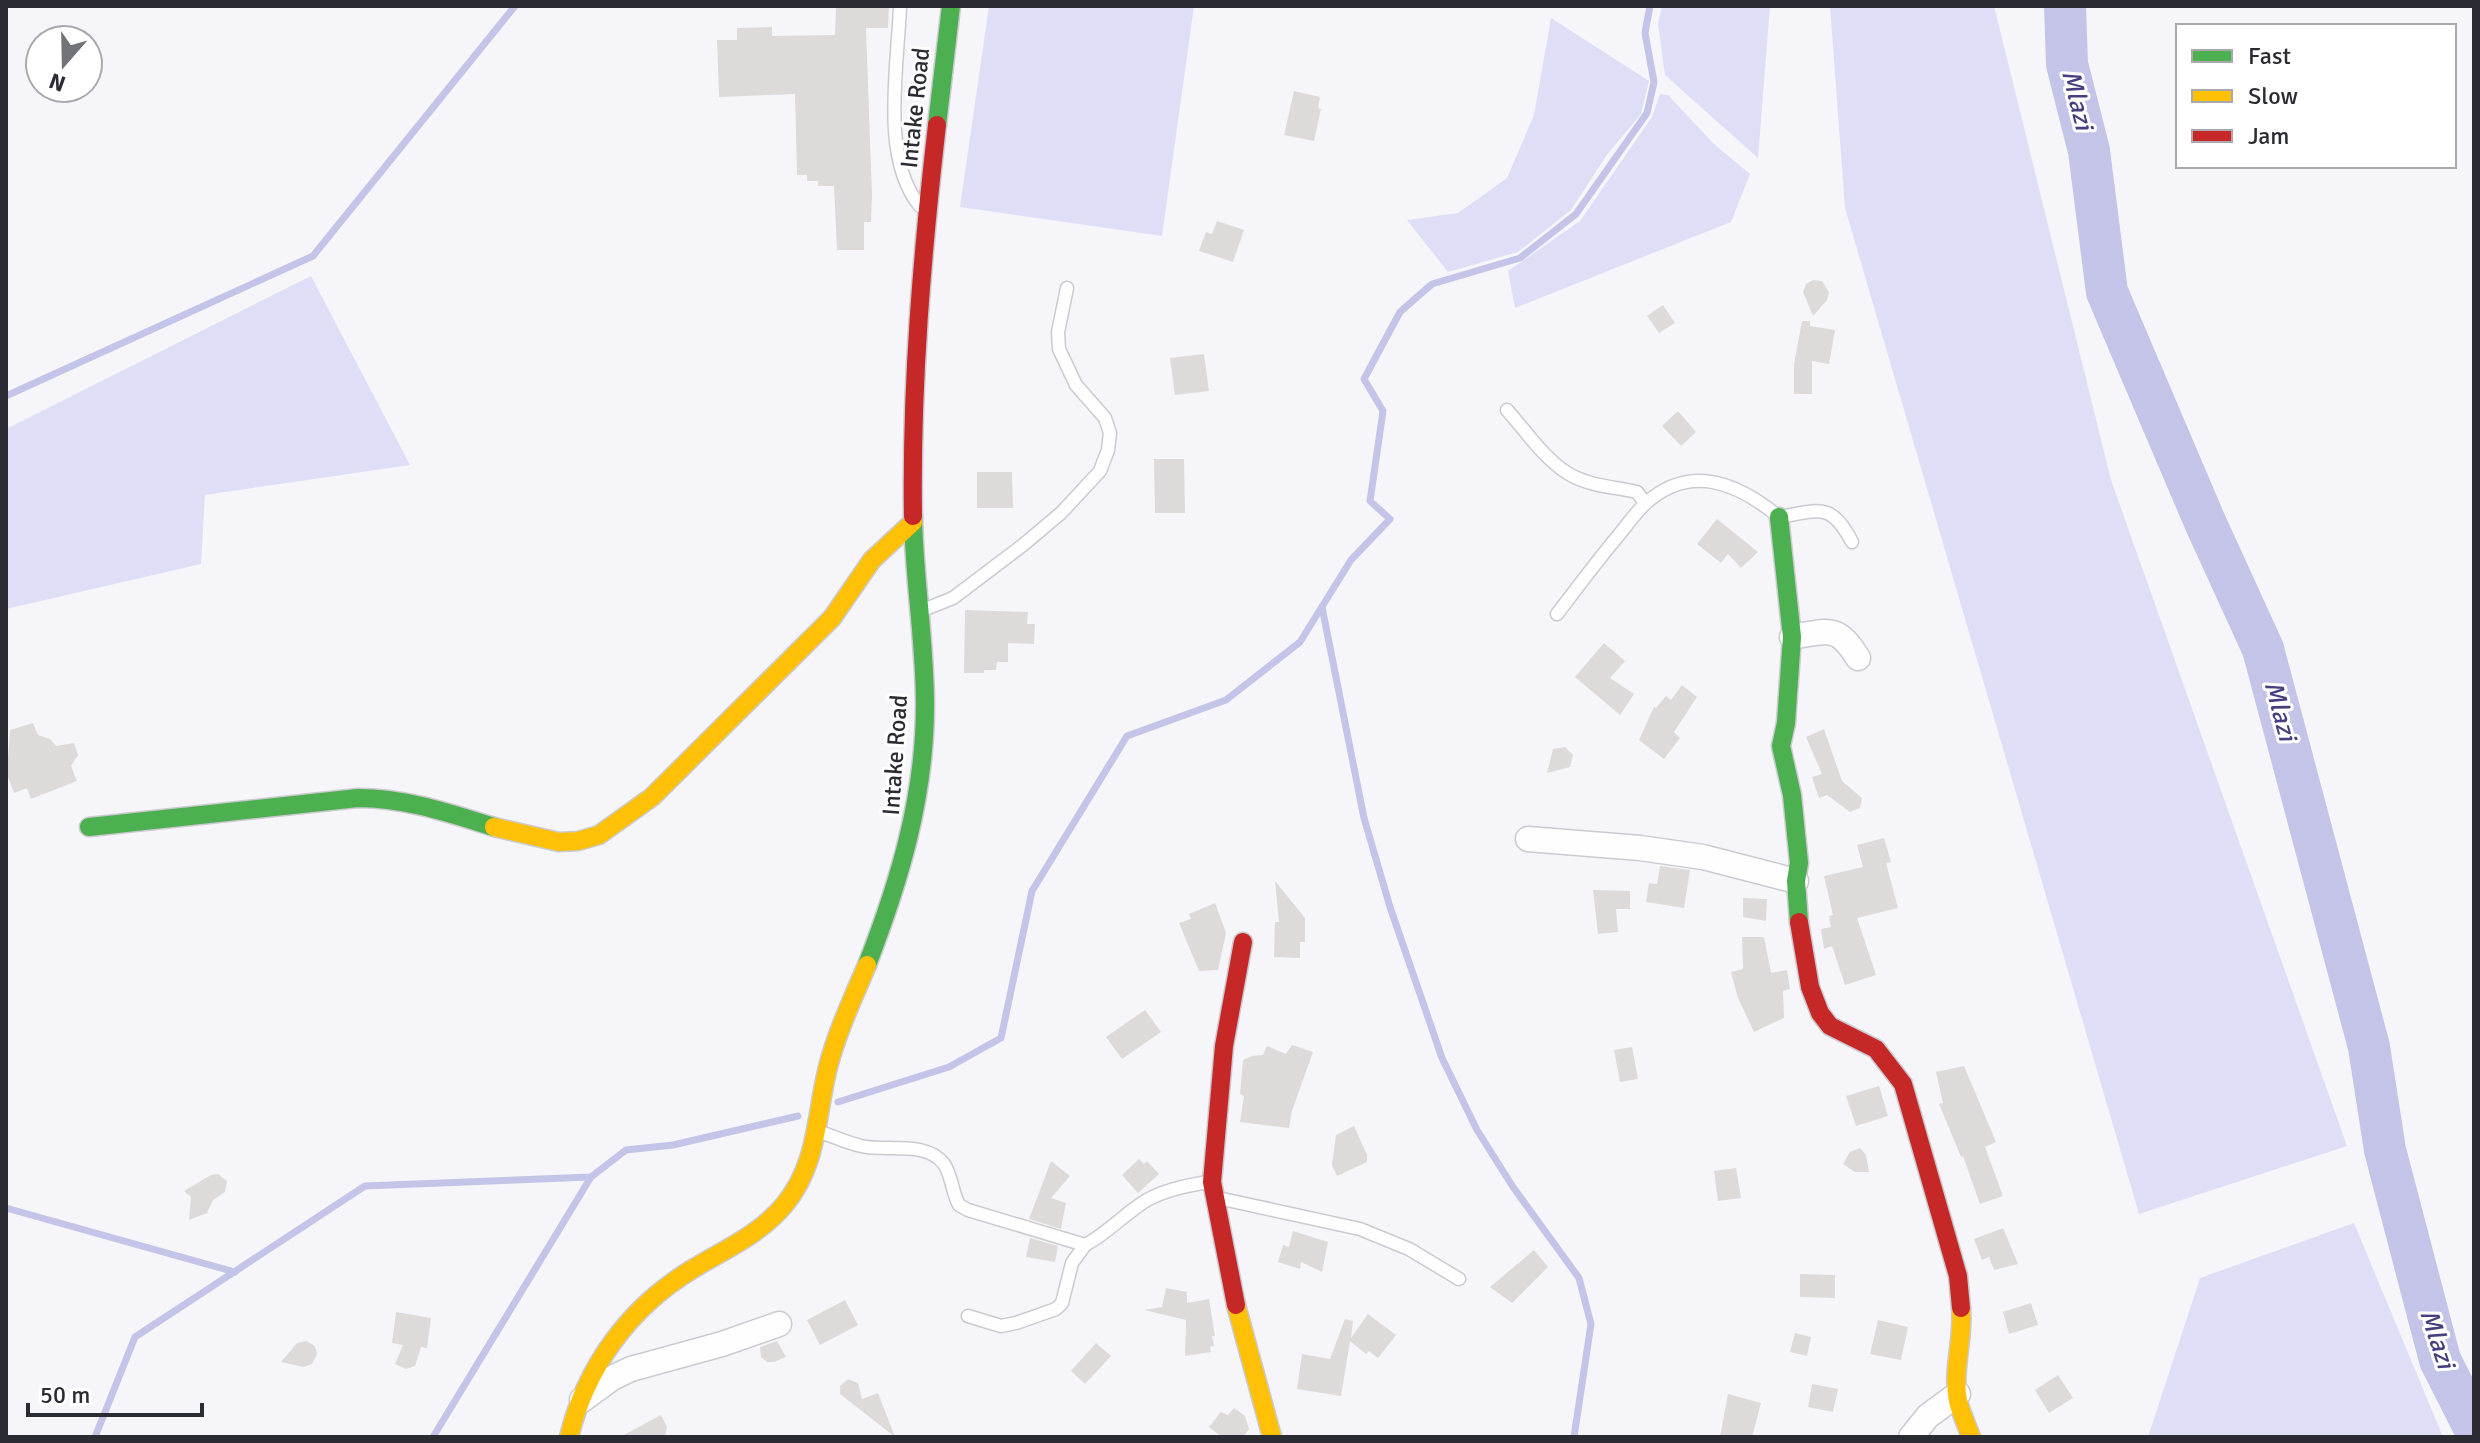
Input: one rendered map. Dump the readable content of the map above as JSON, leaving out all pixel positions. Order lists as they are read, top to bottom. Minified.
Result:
{"streets":{"street":["Intake Road"]},"water":["Mlazi"],"legend":["Fast","Slow","Jam"],"scale_bar":"50 m","north":"bottom"}
